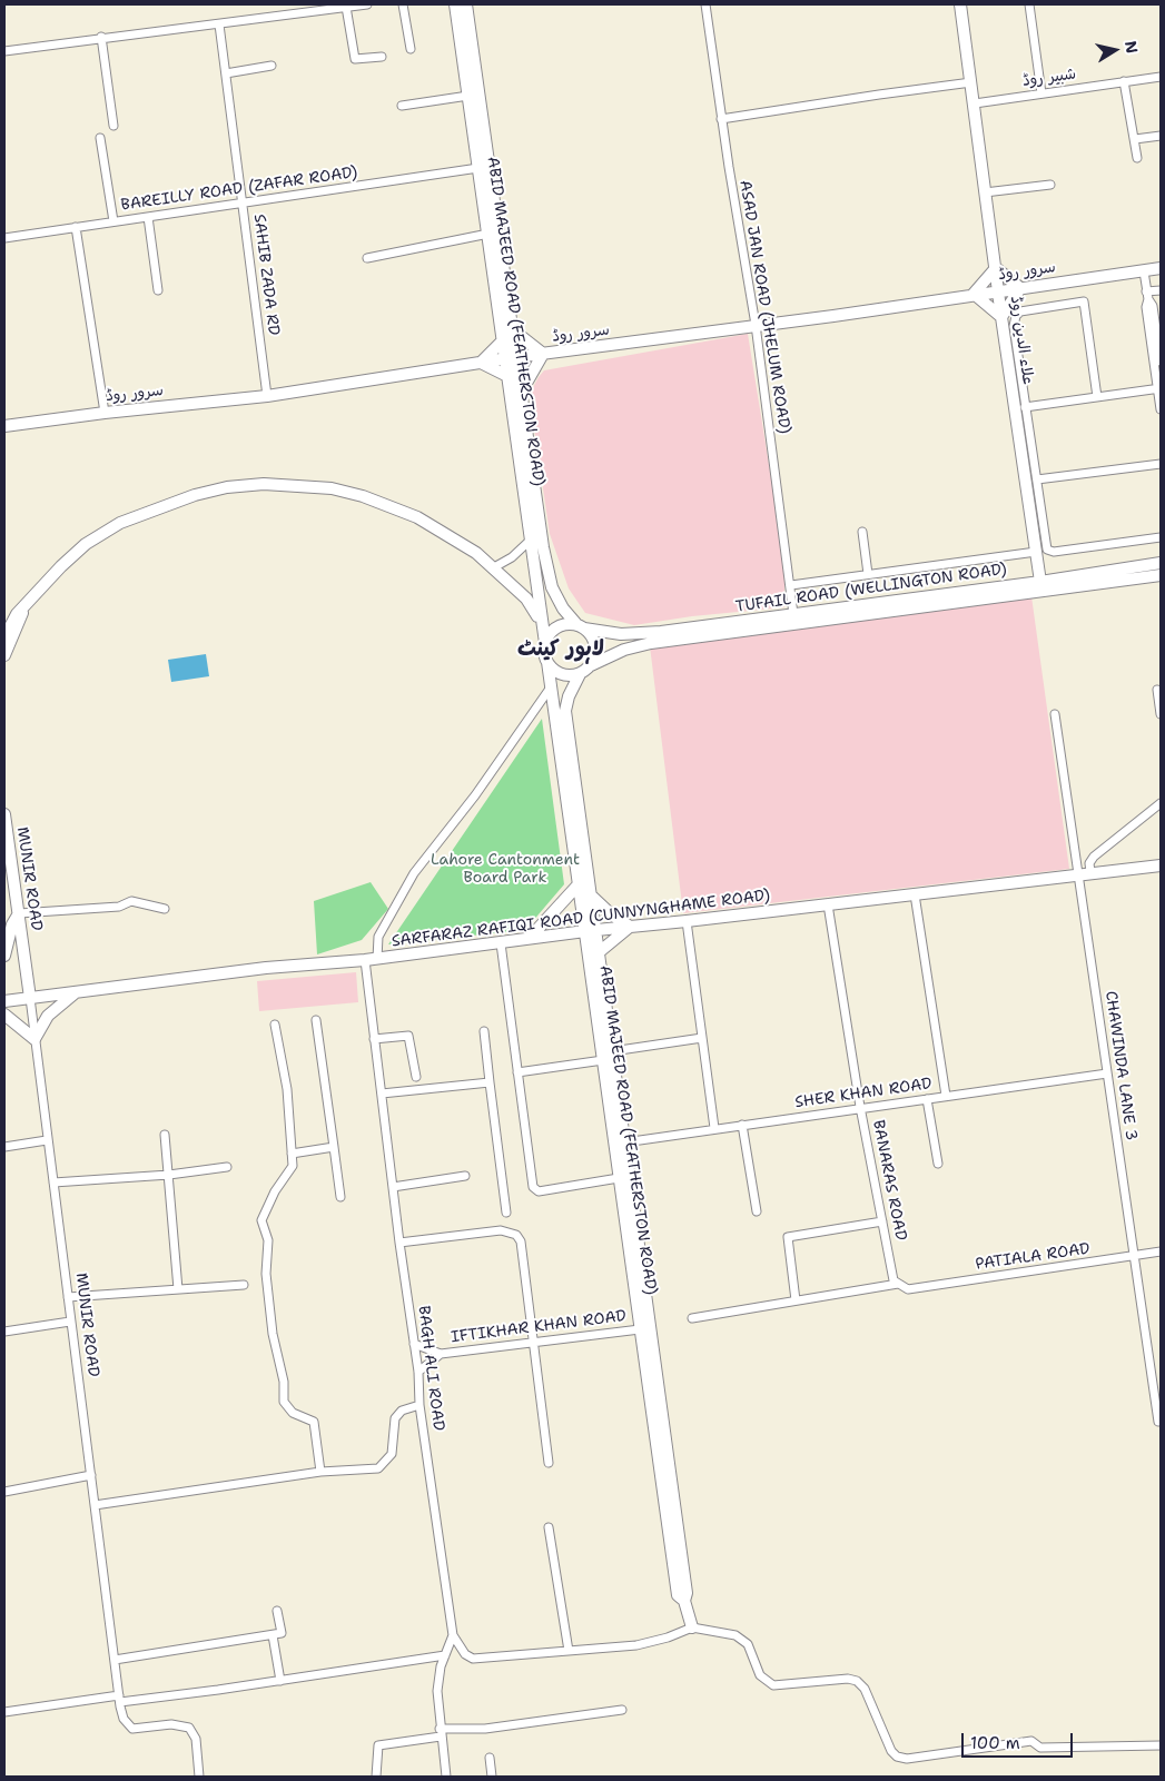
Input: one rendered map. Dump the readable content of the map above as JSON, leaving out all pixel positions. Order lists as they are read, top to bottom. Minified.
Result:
{"streets":{"street":["شبیر روڈ","BAREILLY ROAD (ZAFAR ROAD)","سرور روڈ","SAHIB ZADA RD","ASAD JAN ROAD (JHELUM ROAD)","ABID MAJEED ROAD (FEATHERSTON ROAD)","علاء الدین روڈ","TUFAIL ROAD (WELLINGTON ROAD)","MUNIR ROAD","SARFARAZ RAFIQI ROAD (CUNNYNGHAME ROAD)","CHAWINDA LANE 3","SHER KHAN ROAD","BANARAS ROAD","PATIALA ROAD","IFTIKHAR KHAN ROAD","BAGH ALI ROAD"]},"crossings":[["شبیر روڈ","علاء الدین روڈ"],["BAREILLY ROAD (ZAFAR ROAD)","SAHIB ZADA RD"],["BAREILLY ROAD (ZAFAR ROAD)","ABID MAJEED ROAD (FEATHERSTON ROAD)"],["سرور روڈ","SAHIB ZADA RD"],["سرور روڈ","ASAD JAN ROAD (JHELUM ROAD)"],["سرور روڈ","ABID MAJEED ROAD (FEATHERSTON ROAD)"],["سرور روڈ","علاء الدین روڈ"],["ASAD JAN ROAD (JHELUM ROAD)","TUFAIL ROAD (WELLINGTON ROAD)"],["ABID MAJEED ROAD (FEATHERSTON ROAD)","TUFAIL ROAD (WELLINGTON ROAD)"],["ABID MAJEED ROAD (FEATHERSTON ROAD)","SARFARAZ RAFIQI ROAD (CUNNYNGHAME ROAD)"],["ABID MAJEED ROAD (FEATHERSTON ROAD)","SHER KHAN ROAD"],["ABID MAJEED ROAD (FEATHERSTON ROAD)","IFTIKHAR KHAN ROAD"],["علاء الدین روڈ","TUFAIL ROAD (WELLINGTON ROAD)"],["MUNIR ROAD","SARFARAZ RAFIQI ROAD (CUNNYNGHAME ROAD)"],["SARFARAZ RAFIQI ROAD (CUNNYNGHAME ROAD)","CHAWINDA LANE 3"],["SARFARAZ RAFIQI ROAD (CUNNYNGHAME ROAD)","BANARAS ROAD"],["SARFARAZ RAFIQI ROAD (CUNNYNGHAME ROAD)","BAGH ALI ROAD"],["CHAWINDA LANE 3","SHER KHAN ROAD"],["CHAWINDA LANE 3","PATIALA ROAD"],["SHER KHAN ROAD","BANARAS ROAD"],["BANARAS ROAD","PATIALA ROAD"],["IFTIKHAR KHAN ROAD","BAGH ALI ROAD"]],"districts":["لاہور کینٹ"],"parks":["Lahore Cantonment Board Park"],"scale_bar":"100 m","north":"right"}
